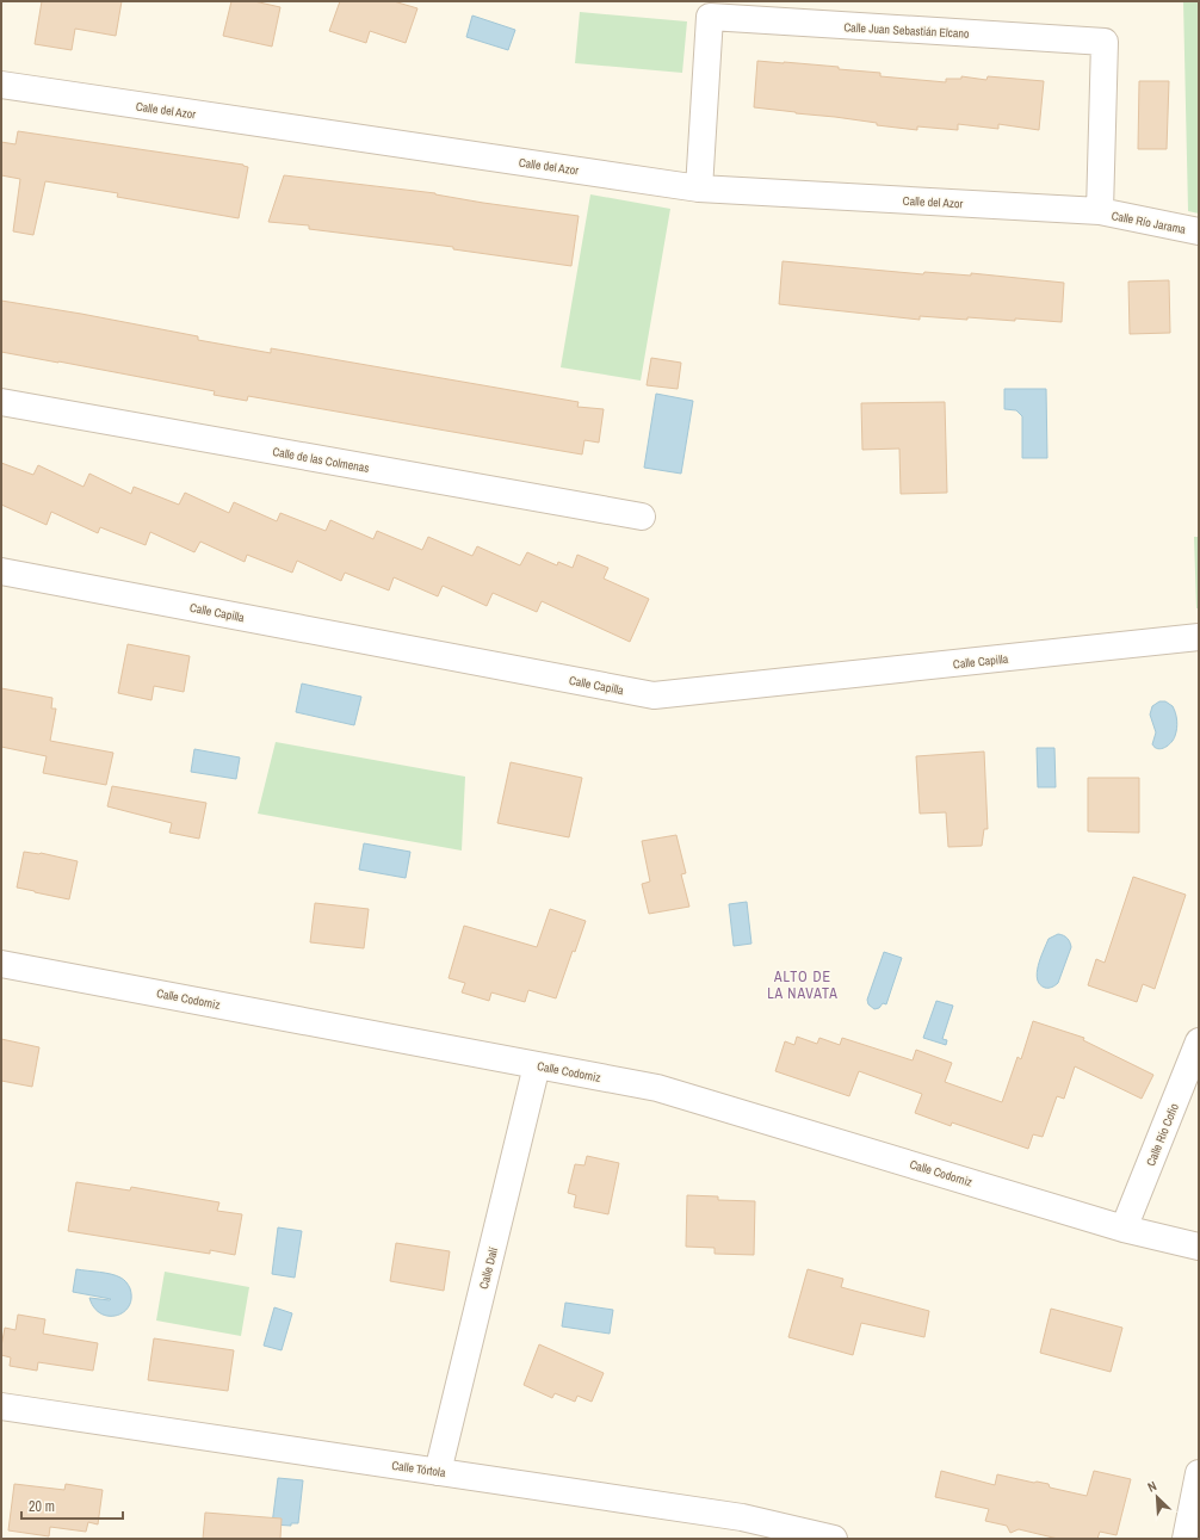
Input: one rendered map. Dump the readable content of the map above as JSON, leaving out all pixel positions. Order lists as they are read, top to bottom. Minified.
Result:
{"streets":{"street":["Calle Juan Sebastián Elcano","Calle del Azor","Calle Río Jarama","Calle de las Colmenas","Calle Capilla","Calle Codorniz","Calle Río Cofio","Calle Dalí","Calle Tórtola"]},"crossings":[["Calle Juan Sebastián Elcano","Calle del Azor"],["Calle Juan Sebastián Elcano","Calle Río Jarama"],["Calle del Azor","Calle Río Jarama"],["Calle Codorniz","Calle Río Cofio"],["Calle Codorniz","Calle Dalí"],["Calle Dalí","Calle Tórtola"]],"districts":["ALTO DE LA NAVATA"],"scale_bar":"20 m","north":"top left"}
